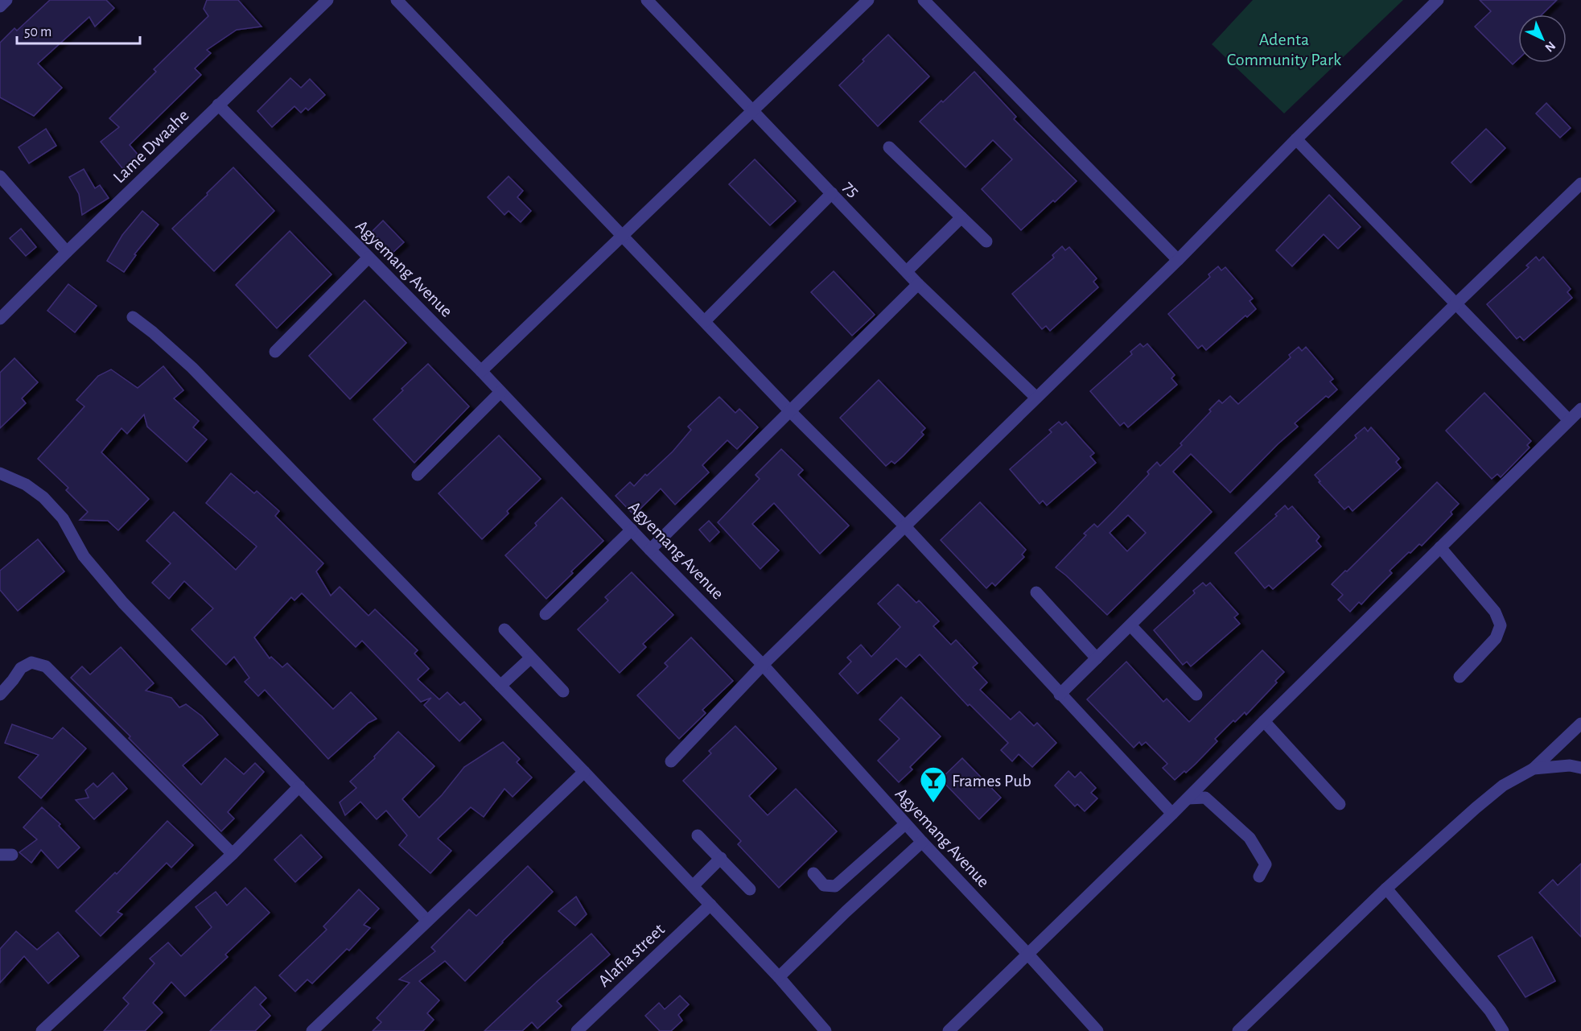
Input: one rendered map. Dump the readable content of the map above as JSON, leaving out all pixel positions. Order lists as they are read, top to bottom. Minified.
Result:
{"streets":{"street":["Lame Dwaahe","75","Agyemang Avenue","Alafia street"]},"crossings":[["Lame Dwaahe","Agyemang Avenue"]],"parks":["Adenta Community Park"],"places":{"bar":["Frames Pub"]},"scale_bar":"50 m","north":"bottom right"}
